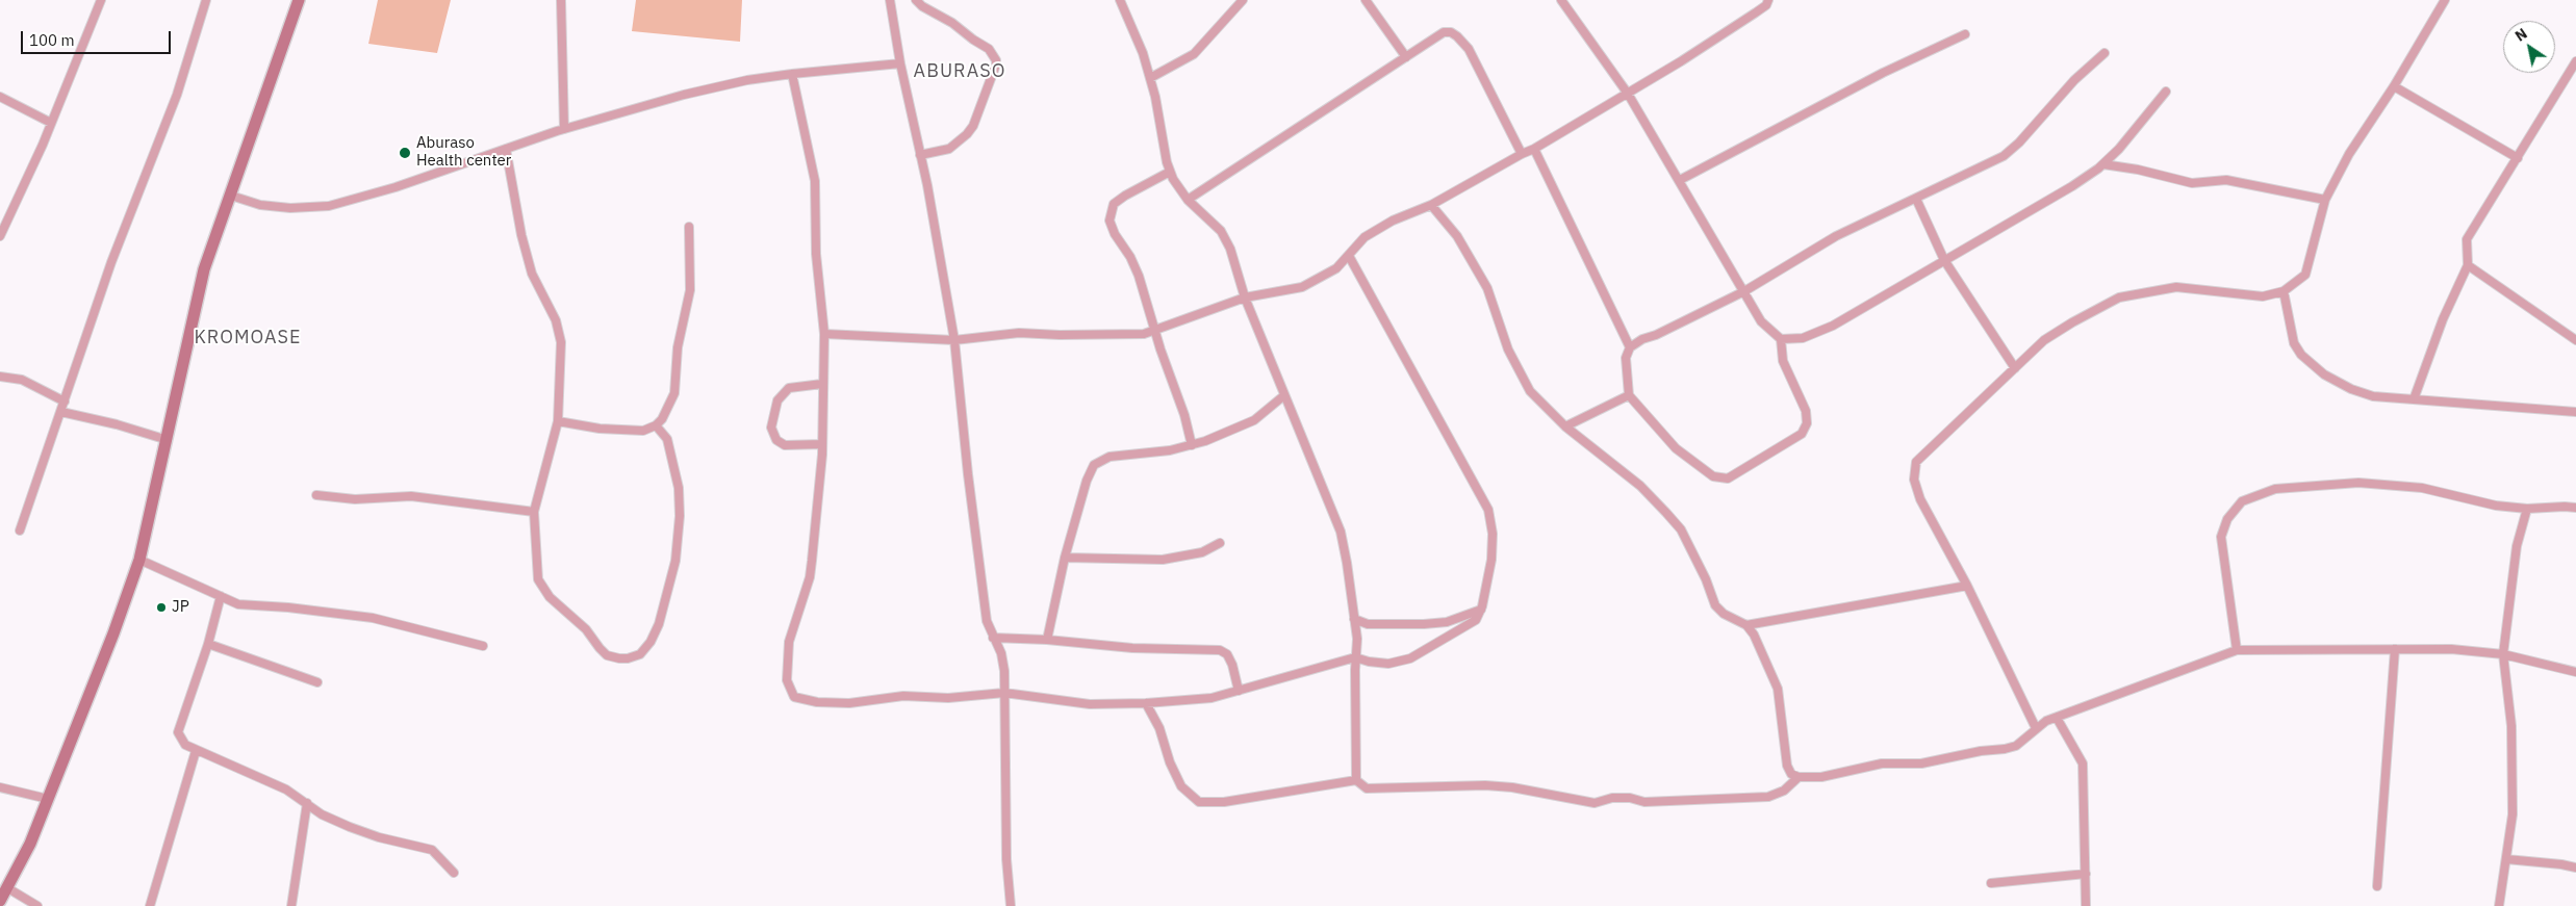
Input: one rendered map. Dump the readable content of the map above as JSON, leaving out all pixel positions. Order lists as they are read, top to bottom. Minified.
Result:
{"districts":["ABURASO","KROMOASE"],"places":["Aburaso Health center","JP"],"scale_bar":"100 m","north":"top left"}
